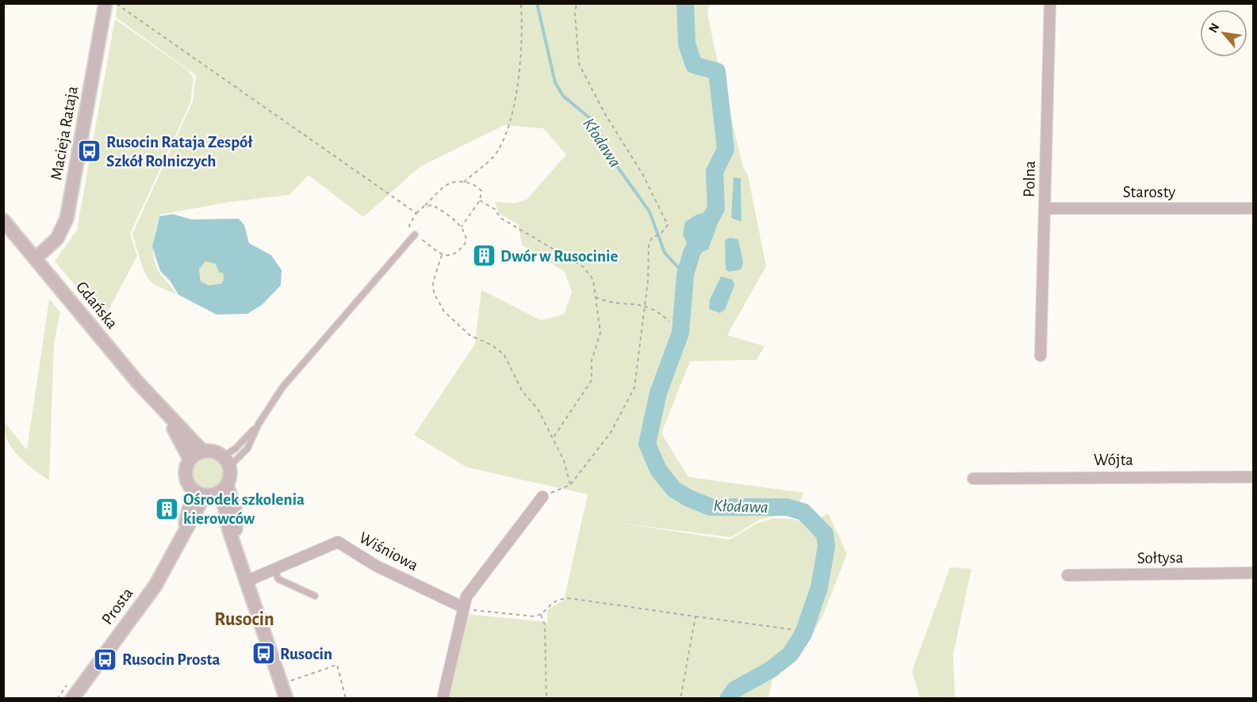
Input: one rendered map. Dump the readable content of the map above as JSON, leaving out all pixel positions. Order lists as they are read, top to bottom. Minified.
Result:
{"streets":{"street":["Macieja Rataja","Polna","Starosty","Gdańska","Wójta","Wiśniowa","Sołtysa","Prosta"]},"crossings":[["Macieja Rataja","Gdańska"],["Polna","Starosty"],["Gdańska","Prosta"]],"districts":["Rusocin"],"water":["Kłodawa"],"places":{"bus stop":["Rusocin Rataja Zespół Szkół Rolniczych","Rusocin","Rusocin Prosta"],"building":["Dwór w Rusocinie","Ośrodek szkolenia kierowców"]},"north":"top left"}
